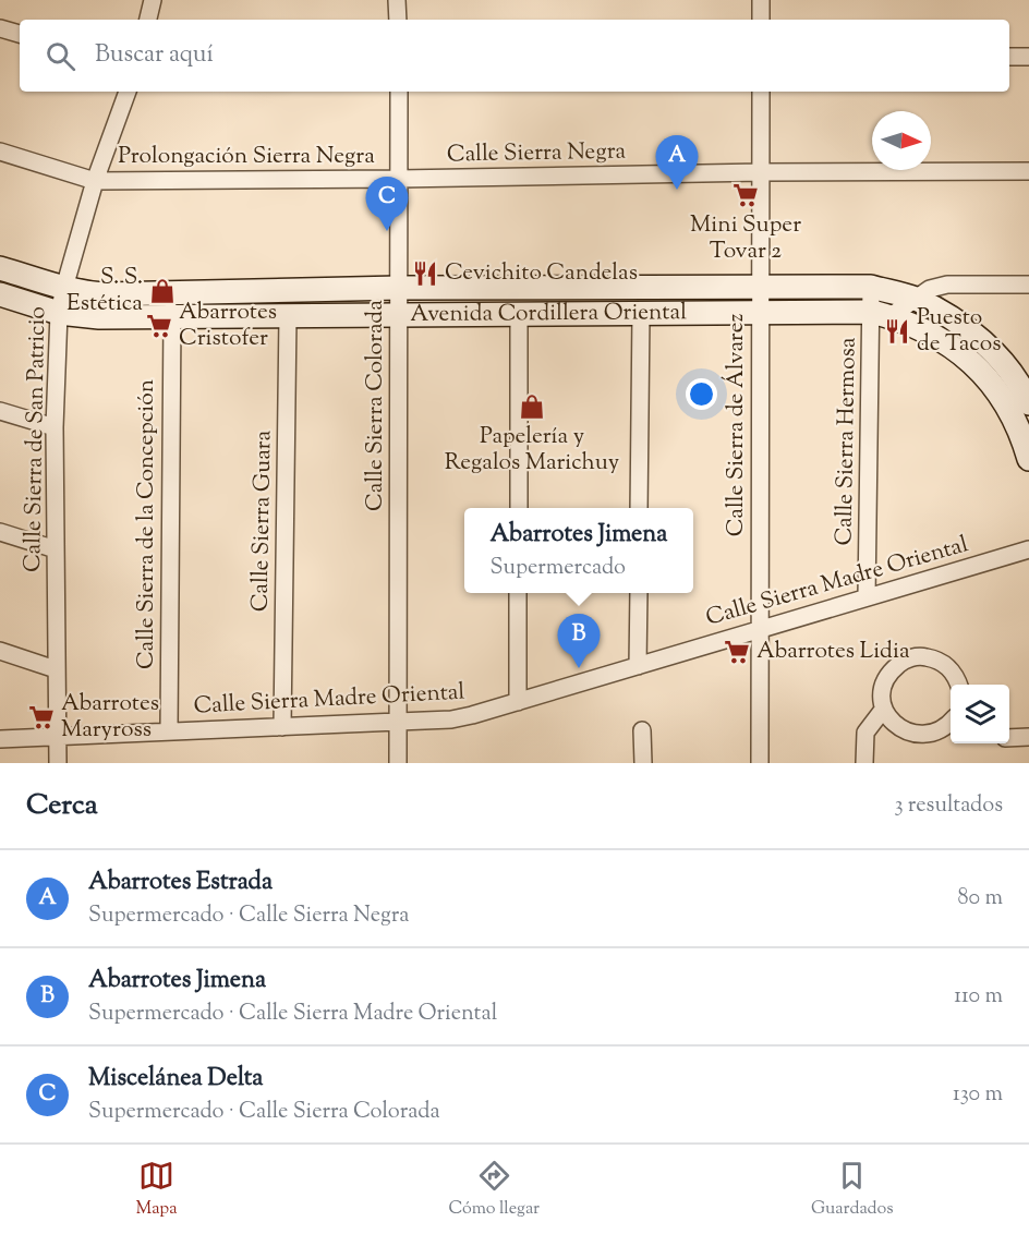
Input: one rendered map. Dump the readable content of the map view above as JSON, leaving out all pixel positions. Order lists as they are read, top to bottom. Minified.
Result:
{"streets":{"street":["Calle Sierra Negra","Prolongación Sierra Negra","Avenida Cordillera Oriental","Calle Sierra Colorada","Calle Sierra de Álvarez","Calle Sierra de San Patricio","Calle Sierra Hermosa","Calle Sierra Guara","Calle Sierra de la Concepción","Calle Sierra Madre Oriental"]},"crossings":[["Calle Sierra Negra","Prolongación Sierra Negra"],["Calle Sierra Negra","Calle Sierra Colorada"],["Calle Sierra Negra","Calle Sierra de Álvarez"],["Prolongación Sierra Negra","Calle Sierra Colorada"],["Prolongación Sierra Negra","Calle Sierra de San Patricio"],["Avenida Cordillera Oriental","Calle Sierra Colorada"],["Avenida Cordillera Oriental","Calle Sierra de Álvarez"],["Avenida Cordillera Oriental","Calle Sierra de San Patricio"],["Avenida Cordillera Oriental","Calle Sierra Hermosa"],["Avenida Cordillera Oriental","Calle Sierra Guara"],["Avenida Cordillera Oriental","Calle Sierra de la Concepción"],["Calle Sierra Colorada","Calle Sierra Madre Oriental"],["Calle Sierra de Álvarez","Calle Sierra Madre Oriental"],["Calle Sierra de San Patricio","Calle Sierra Madre Oriental"],["Calle Sierra Hermosa","Calle Sierra Madre Oriental"],["Calle Sierra Guara","Calle Sierra Madre Oriental"],["Calle Sierra de la Concepción","Calle Sierra Madre Oriental"]],"places":{"supermarket":["Mini Super Tovar 2","Abarrotes Cristofer","Abarrotes Lidia","Abarrotes Maryross"],"restaurant":["Cevichito Candelas","Puesto de Tacos"],"shop":["S. S. Estética","Papelería y Regalos Marichuy"]},"north":"right","page":{"search":"Buscar aquí","pins":["A","C","B"],"popup":["Abarrotes Jimena","Supermercado"],"heading":["Cerca","3 resultados"],"list":[{"mark":"A","name":"Abarrotes Estrada","note":"Supermercado · Calle Sierra Negra","value":"80 m"},{"mark":"B","name":"Abarrotes Jimena","note":"Supermercado · Calle Sierra Madre Oriental","value":"110 m"},{"mark":"C","name":"Miscelánea Delta","note":"Supermercado · Calle Sierra Colorada","value":"130 m"}],"nav":["Mapa","Cómo llegar","Guardados"]}}
